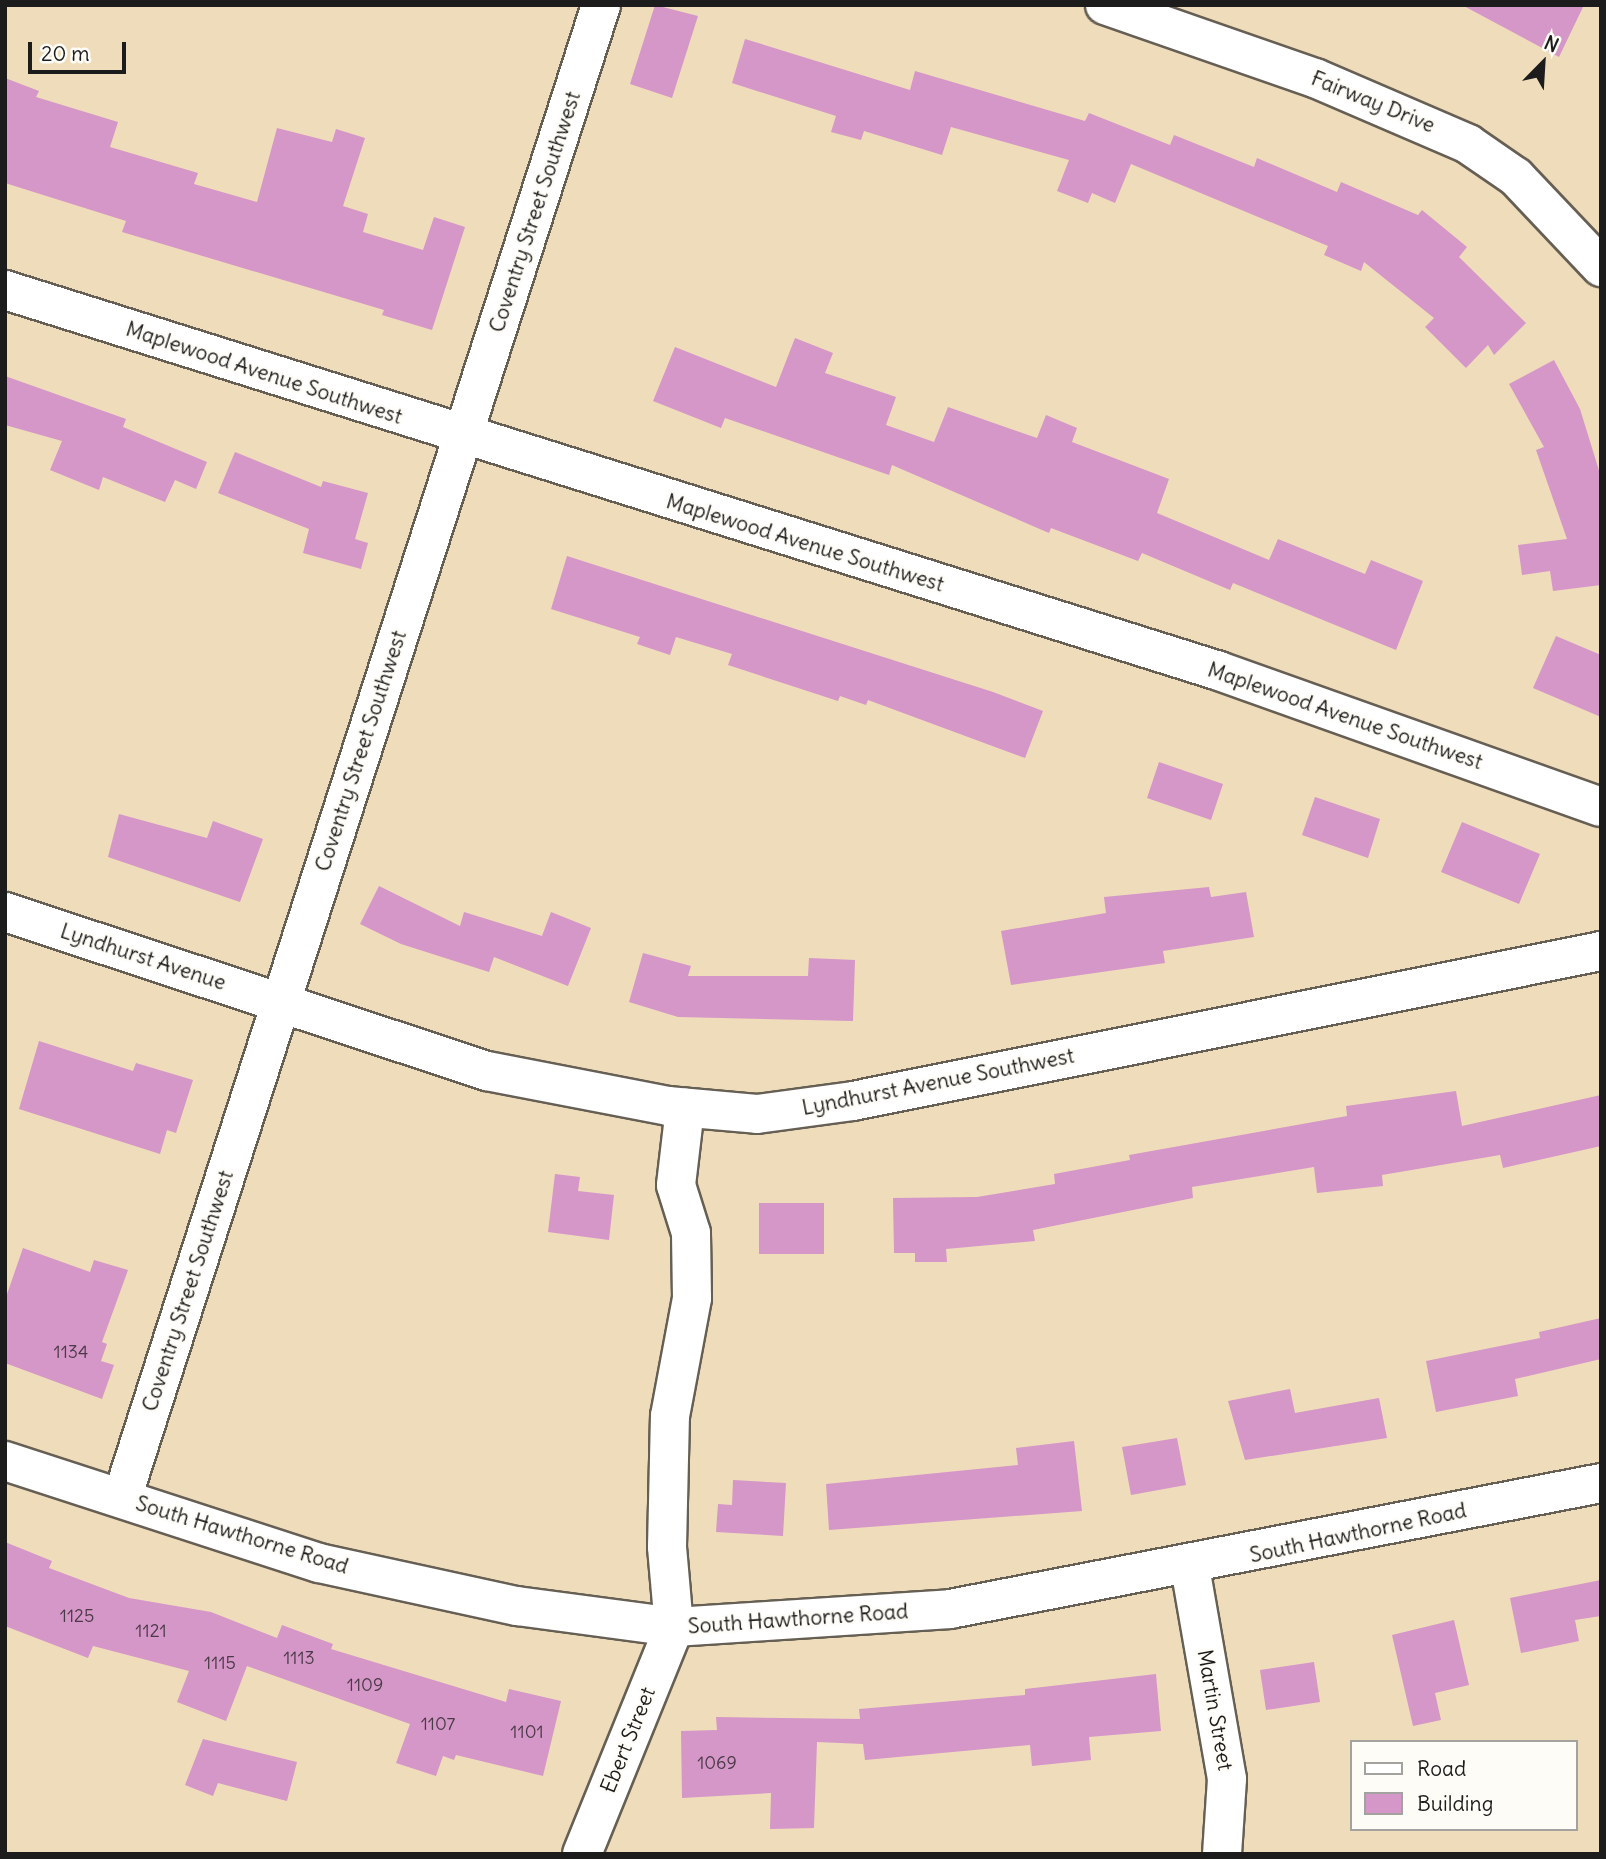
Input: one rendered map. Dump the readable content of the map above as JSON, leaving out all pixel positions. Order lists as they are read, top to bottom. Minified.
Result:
{"streets":{"street":["Fairway Drive","Coventry Street Southwest","Maplewood Avenue Southwest","Lyndhurst Avenue","Lyndhurst Avenue Southwest","South Hawthorne Road","Martin Street","Ebert Street"]},"crossings":[["Coventry Street Southwest","Maplewood Avenue Southwest"],["Coventry Street Southwest","Lyndhurst Avenue"],["Coventry Street Southwest","Lyndhurst Avenue Southwest"],["Coventry Street Southwest","South Hawthorne Road"],["Lyndhurst Avenue","Lyndhurst Avenue Southwest"],["South Hawthorne Road","Martin Street"],["South Hawthorne Road","Ebert Street"]],"house_numbers":["1134","1125","1121","1113","1115","1109","1107","1101","1069"],"legend":["Road","Building"],"scale_bar":"20 m","north":"top right"}
